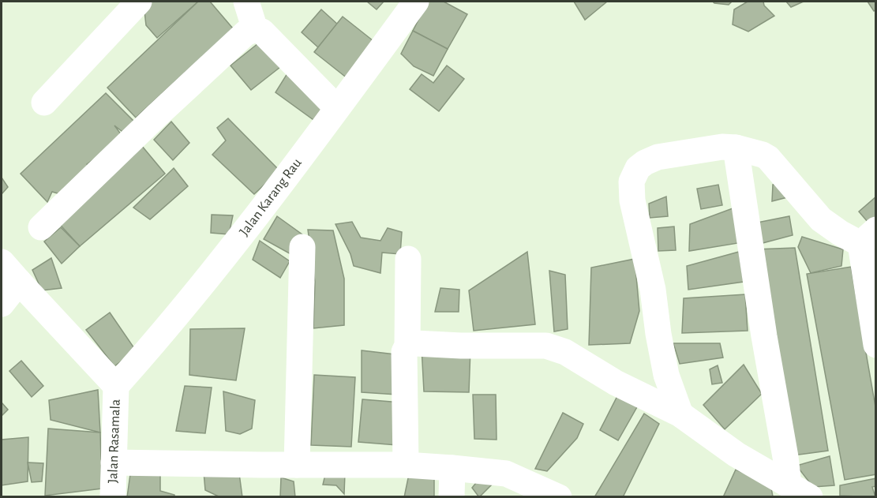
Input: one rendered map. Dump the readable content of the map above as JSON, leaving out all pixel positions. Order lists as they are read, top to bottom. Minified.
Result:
{"streets":{"street":["Jalan Karang Rau","Jalan Rasamala"]},"crossings":[["Jalan Karang Rau","Jalan Rasamala"]]}
